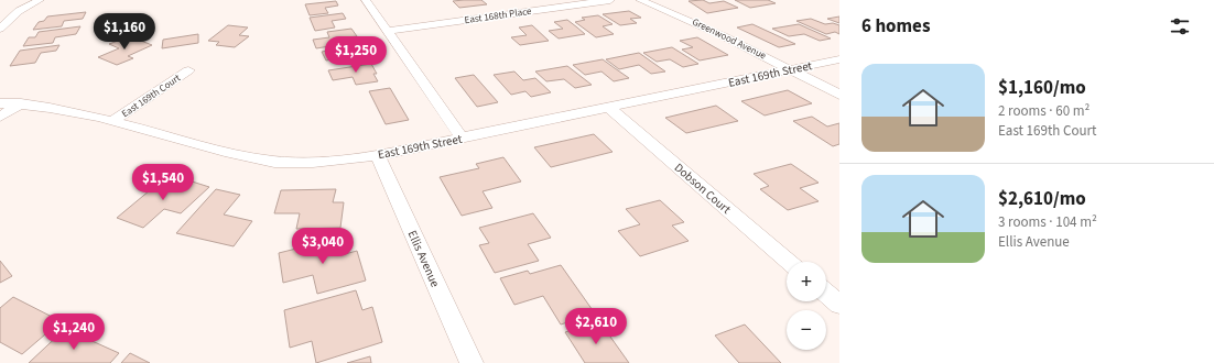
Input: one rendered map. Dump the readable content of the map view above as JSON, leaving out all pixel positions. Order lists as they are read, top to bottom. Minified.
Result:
{"streets":{"street":["East 168th Place","Greenwood Avenue","East 169th Street","East 169th Court","Dobson Court","Ellis Avenue"]},"crossings":[["Greenwood Avenue","East 169th Street"],["East 169th Street","East 169th Court"],["East 169th Street","Dobson Court"],["East 169th Street","Ellis Avenue"]],"page":{"heading":"6 homes","price":["$1,160","$1,250","$1,540","$3,040","$2,610","$1,240"],"list":[{"name":"$1,160/mo","note":"2 rooms · 60 m² · East 169th Court"},{"name":"$2,610/mo","note":"3 rooms · 104 m² · Ellis Avenue"}],"map_buttons":["+","−"]}}
